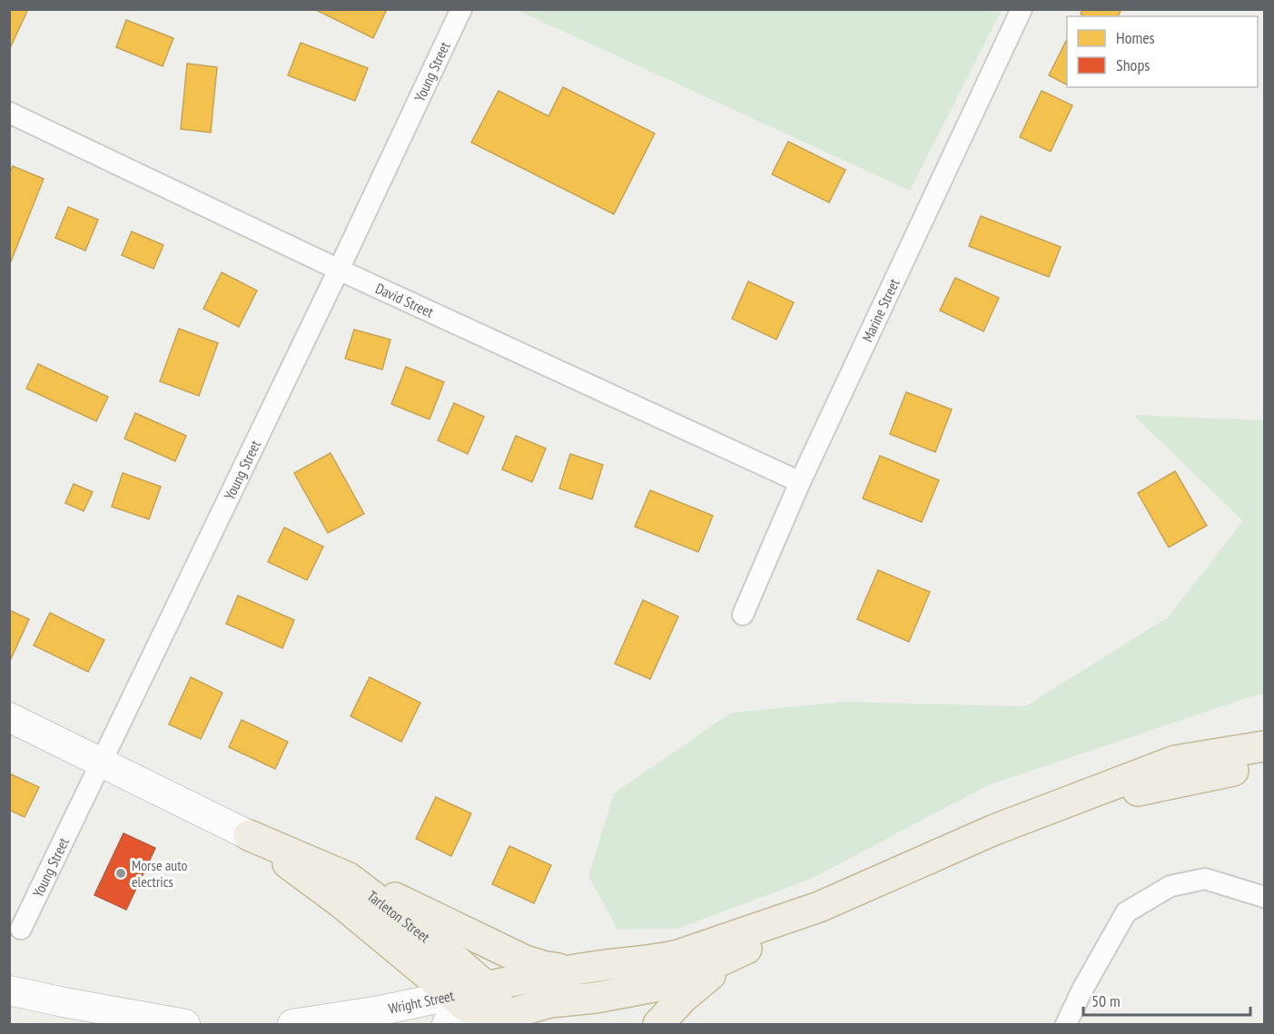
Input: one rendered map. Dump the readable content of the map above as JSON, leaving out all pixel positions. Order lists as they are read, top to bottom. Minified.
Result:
{"streets":{"highway":["Tarleton Street","Wright Street"],"street":["Young Street","David Street","Marine Street"]},"crossings":[["Young Street","David Street"],["Young Street","Tarleton Street"],["David Street","Marine Street"],["Tarleton Street","Wright Street"]],"places":["Morse auto electrics"],"legend":["Homes","Shops"],"scale_bar":"50 m"}
